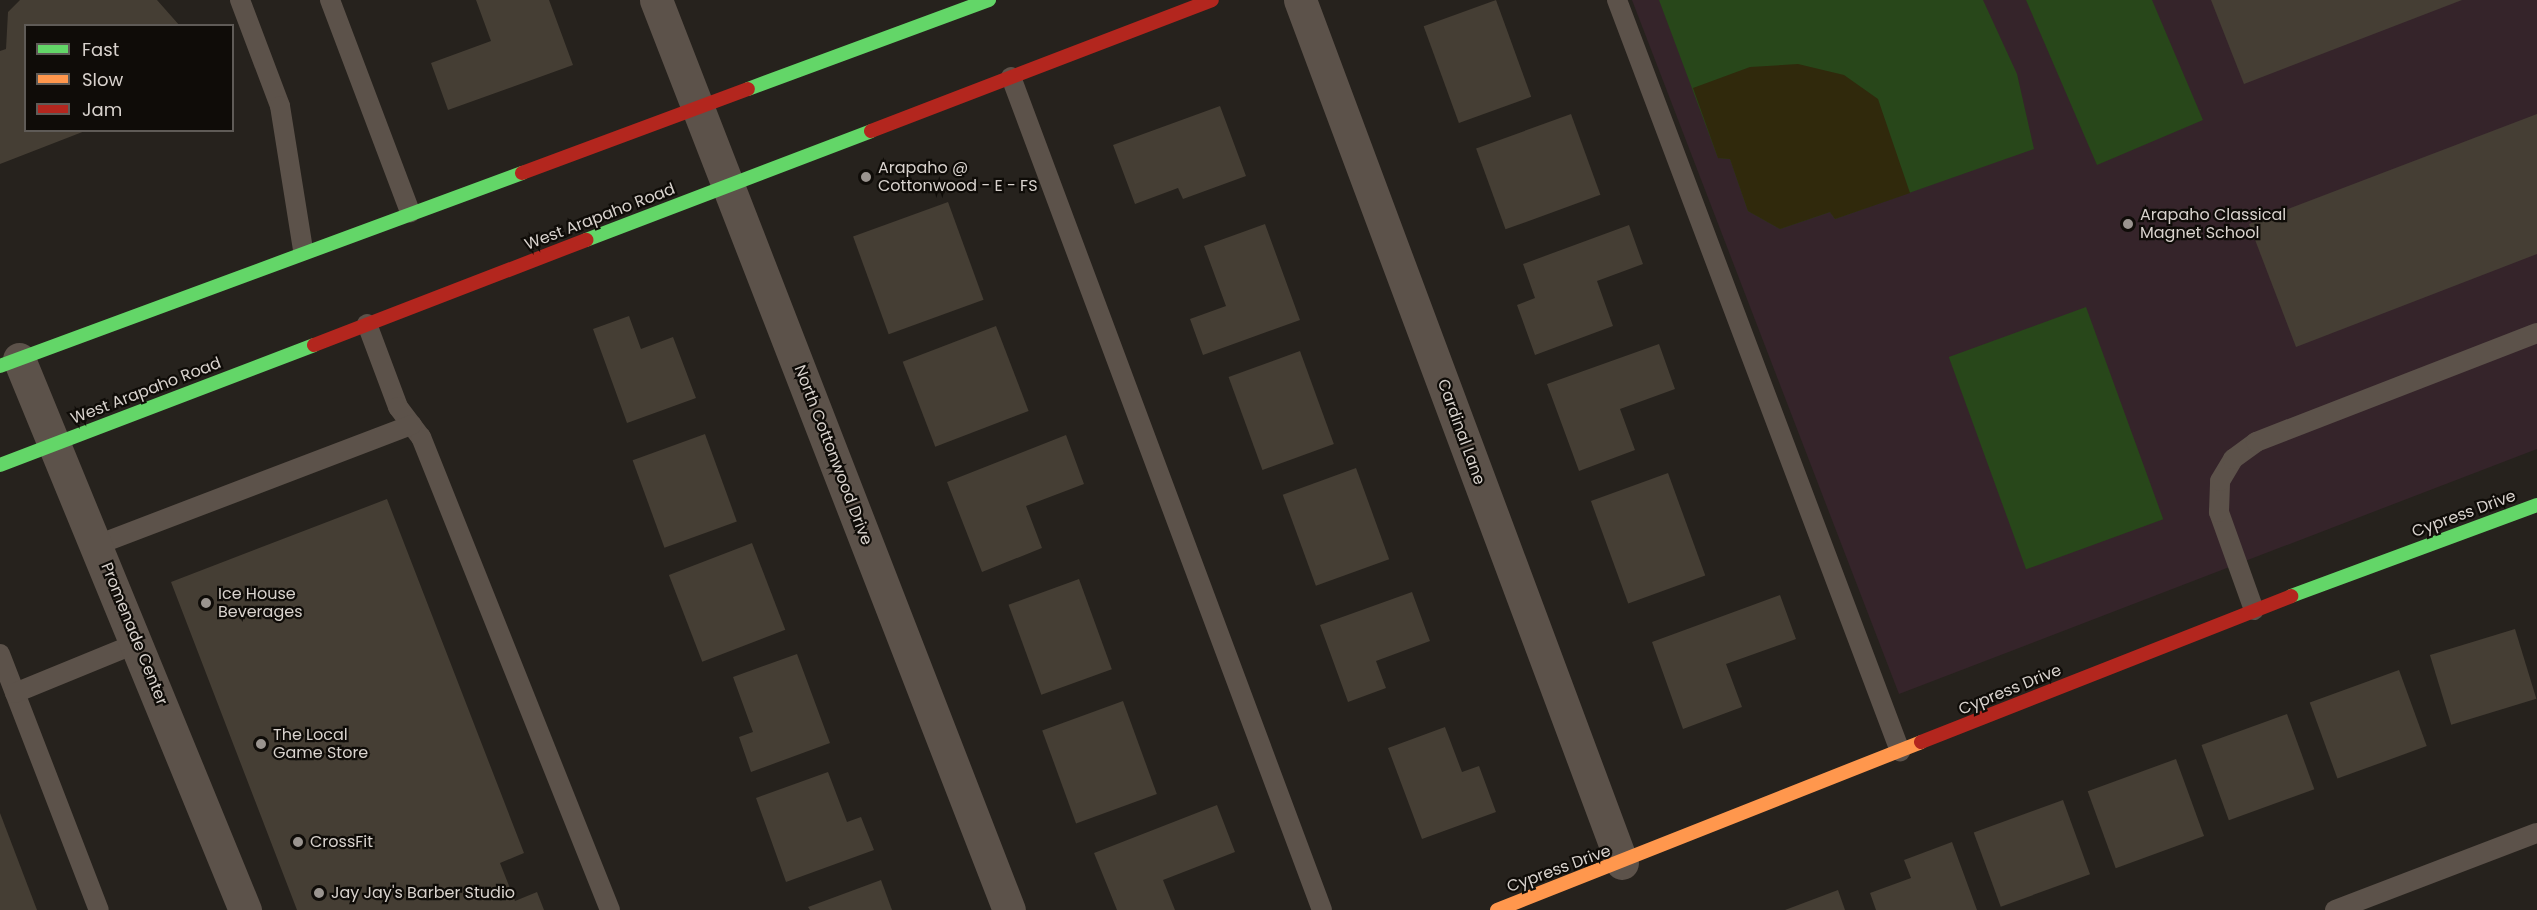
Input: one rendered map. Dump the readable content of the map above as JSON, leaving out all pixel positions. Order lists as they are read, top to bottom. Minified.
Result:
{"streets":{"main road":["West Arapaho Road","Cypress Drive"],"street":["Cardinal Lane","North Cottonwood Drive","Promenade Center"]},"crossings":[["West Arapaho Road","North Cottonwood Drive"],["West Arapaho Road","Promenade Center"],["Cardinal Lane","Cypress Drive"]],"places":["Arapaho @ Cottonwood - E - FS","Arapaho Classical Magnet School","Ice House Beverages","The Local Game Store","CrossFit","Jay Jay's Barber Studio"],"legend":["Fast","Slow","Jam"]}
